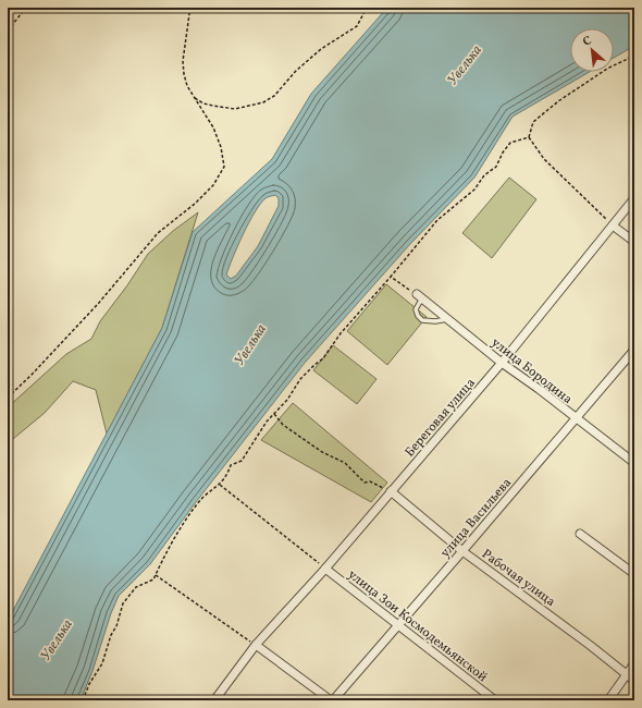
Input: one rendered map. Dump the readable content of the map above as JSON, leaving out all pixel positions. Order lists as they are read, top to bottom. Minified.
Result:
{"streets":{"street":["улица Бородина","Береговая улица","улица Васильева","Рабочая улица","улица Зои Космодемьянской"]},"crossings":[["улица Бородина","Береговая улица"],["улица Бородина","улица Васильева"],["Береговая улица","Рабочая улица"],["Береговая улица","улица Зои Космодемьянской"],["улица Васильева","Рабочая улица"],["улица Васильева","улица Зои Космодемьянской"]],"water":["Увелька"],"north":"top left"}
